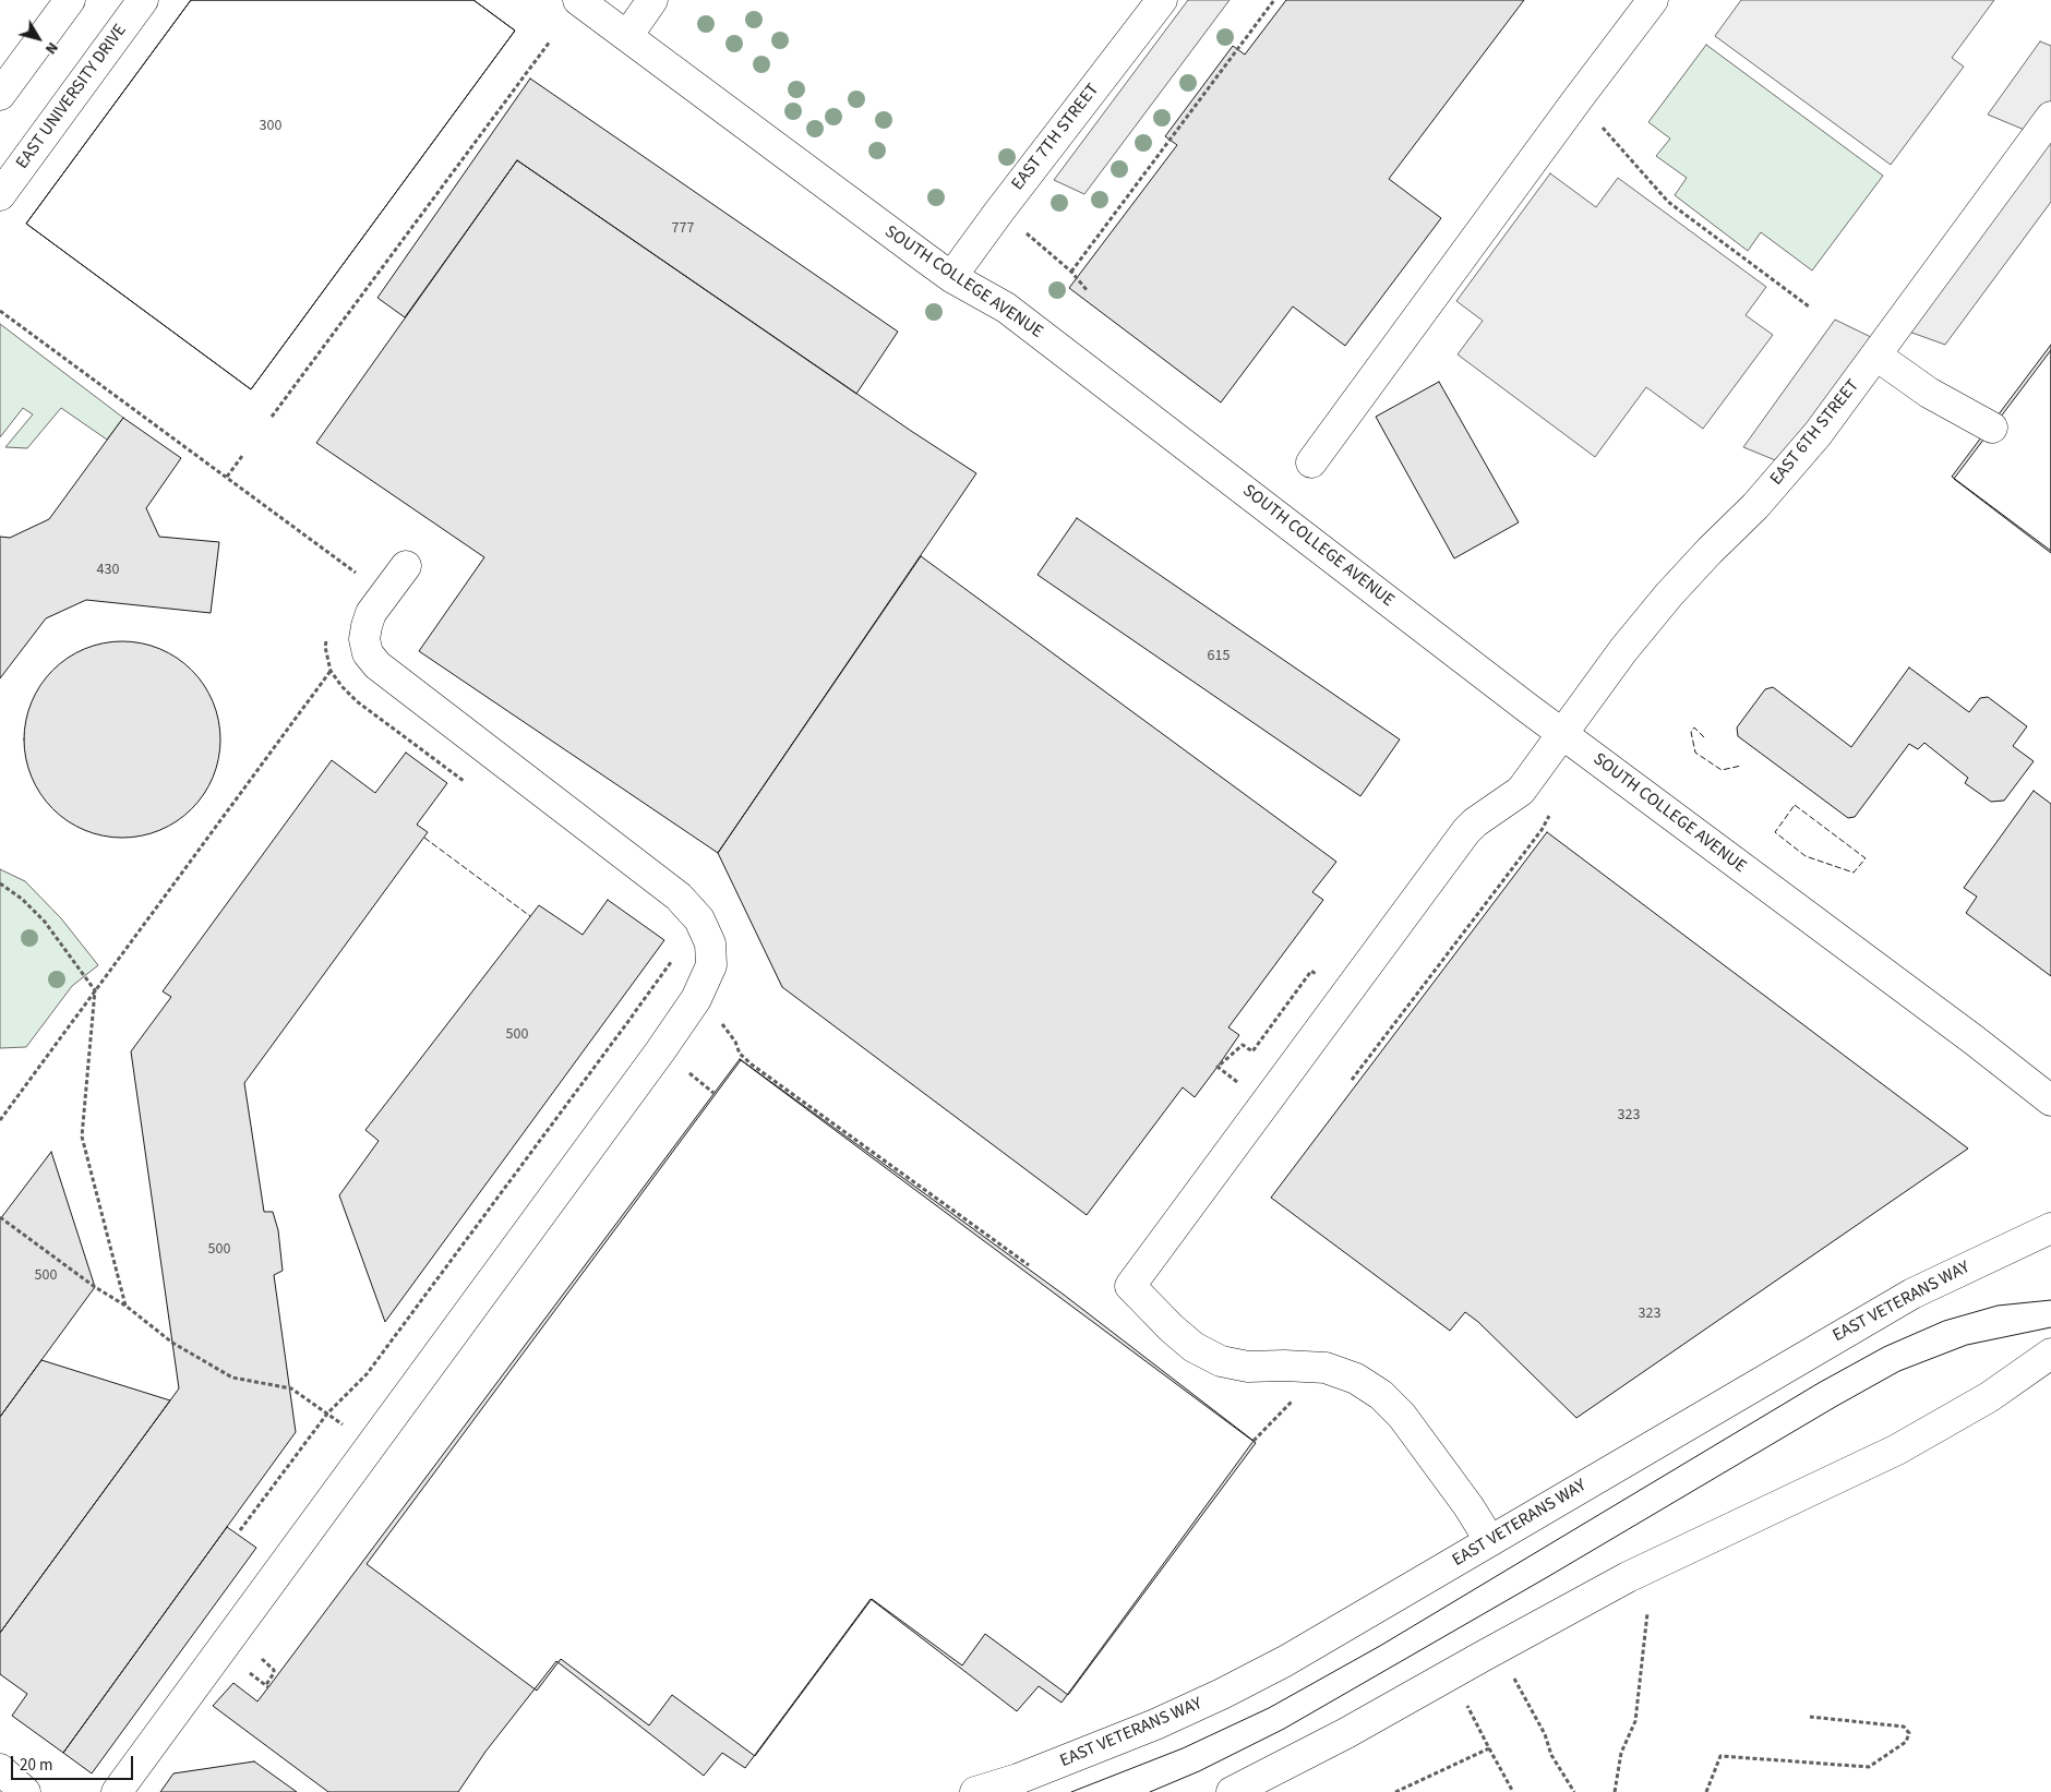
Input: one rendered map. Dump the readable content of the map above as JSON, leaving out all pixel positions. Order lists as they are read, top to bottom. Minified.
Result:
{"streets":{"street":["EAST UNIVERSITY DRIVE","EAST 7TH STREET","SOUTH COLLEGE AVENUE","EAST 6TH STREET","EAST VETERANS WAY"]},"crossings":[["EAST 7TH STREET","SOUTH COLLEGE AVENUE"],["SOUTH COLLEGE AVENUE","EAST 6TH STREET"],["EAST 6TH STREET","EAST VETERANS WAY"]],"house_numbers":["300","777","430","615","500","323","500","500","323"],"scale_bar":"20 m","north":"bottom right"}
